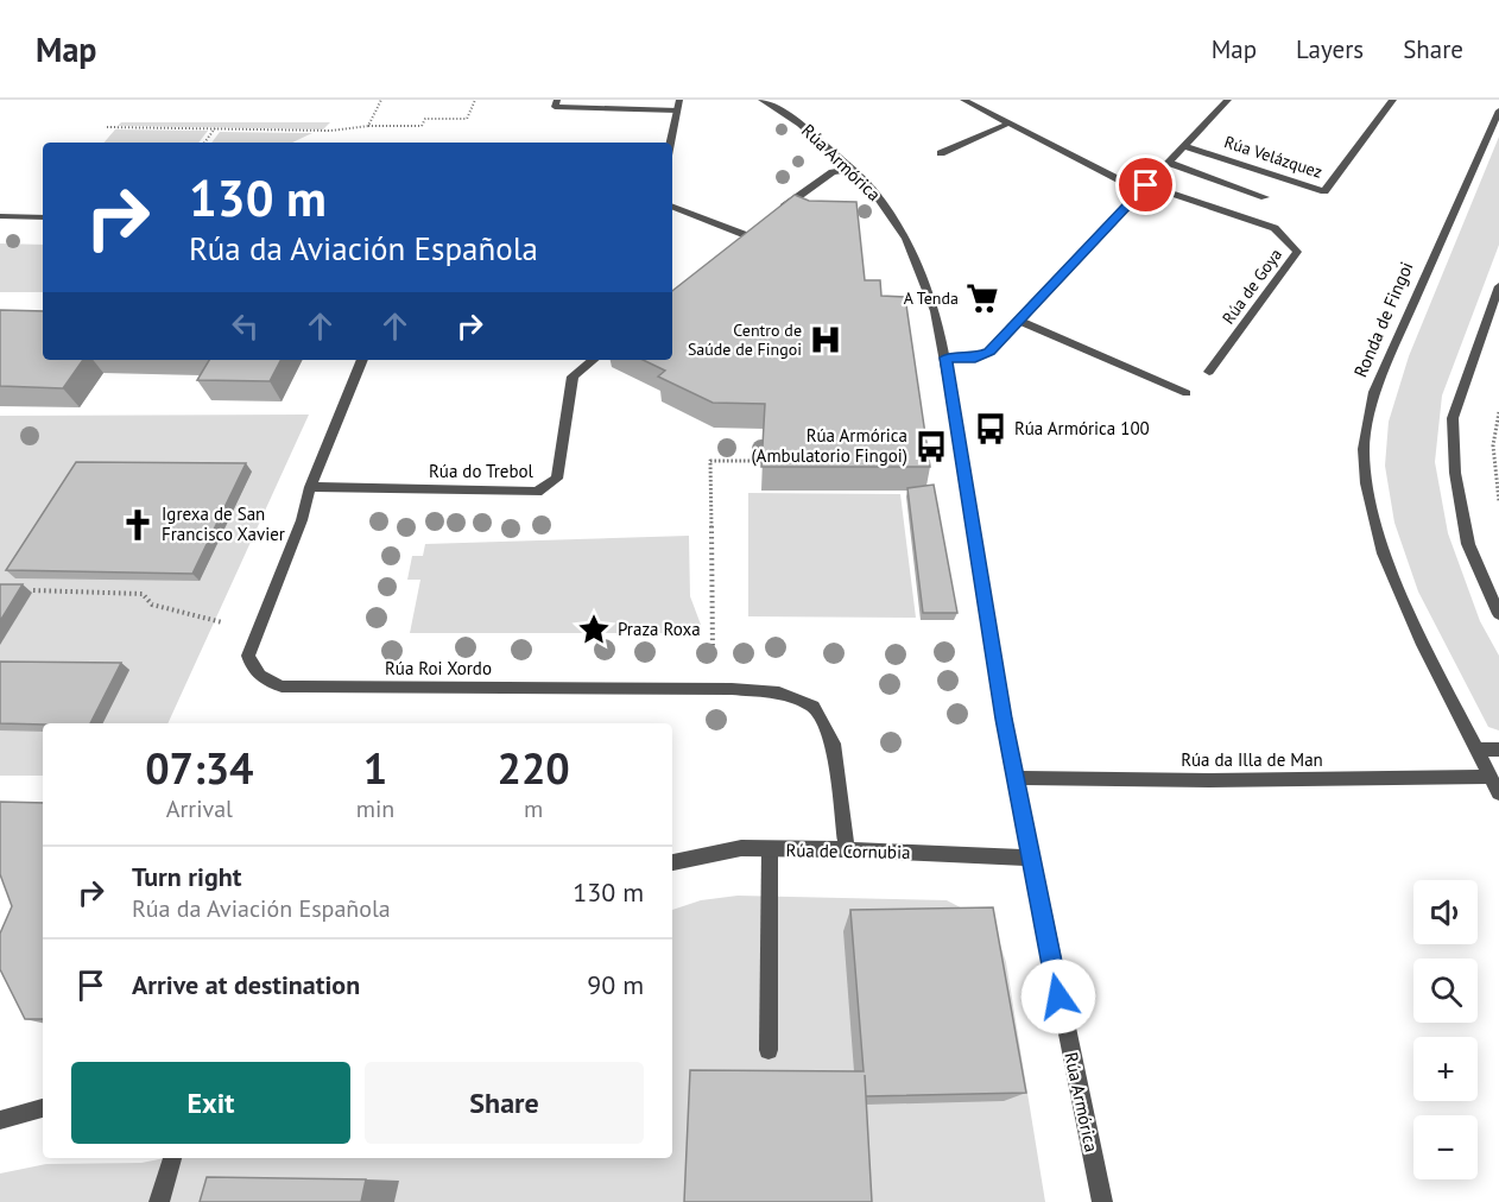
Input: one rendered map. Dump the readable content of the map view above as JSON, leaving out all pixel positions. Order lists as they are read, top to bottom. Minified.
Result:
{"streets":{"street":["Rúa Velázquez","Rúa Armórica","Rúa de Goya","Ronda de Fingoi","Rúa do Trebol","Rúa Roi Xordo","Rúa da Illa de Man","Rúa de Cornubia"]},"crossings":[["Rúa Armórica","Rúa da Illa de Man"],["Rúa Armórica","Rúa de Cornubia"],["Ronda de Fingoi","Rúa da Illa de Man"],["Rúa do Trebol","Rúa Roi Xordo"],["Rúa Roi Xordo","Rúa de Cornubia"]],"places":{"supermarket":["A Tenda"],"hospital":["Centro de Saúde de Fingoi"],"bus stop":["Rúa Armórica 100","Rúa Armórica (Ambulatorio Fingoi)"],"church":["Igrexa de San Francisco Xavier"],"place":["Praza Roxa"]},"page":{"header":"Map","nav":["Map","Layers","Share"],"turn":["130 m","Rúa da Aviación Española"],"eta":["07:34","Arrival","1","min","220","m"],"list":[{"name":"Turn right","note":"Rúa da Aviación Española","value":"130 m"},{"name":"Arrive at destination","value":"90 m"}],"map_buttons":["+","−"],"buttons":["Exit","Share"]}}
